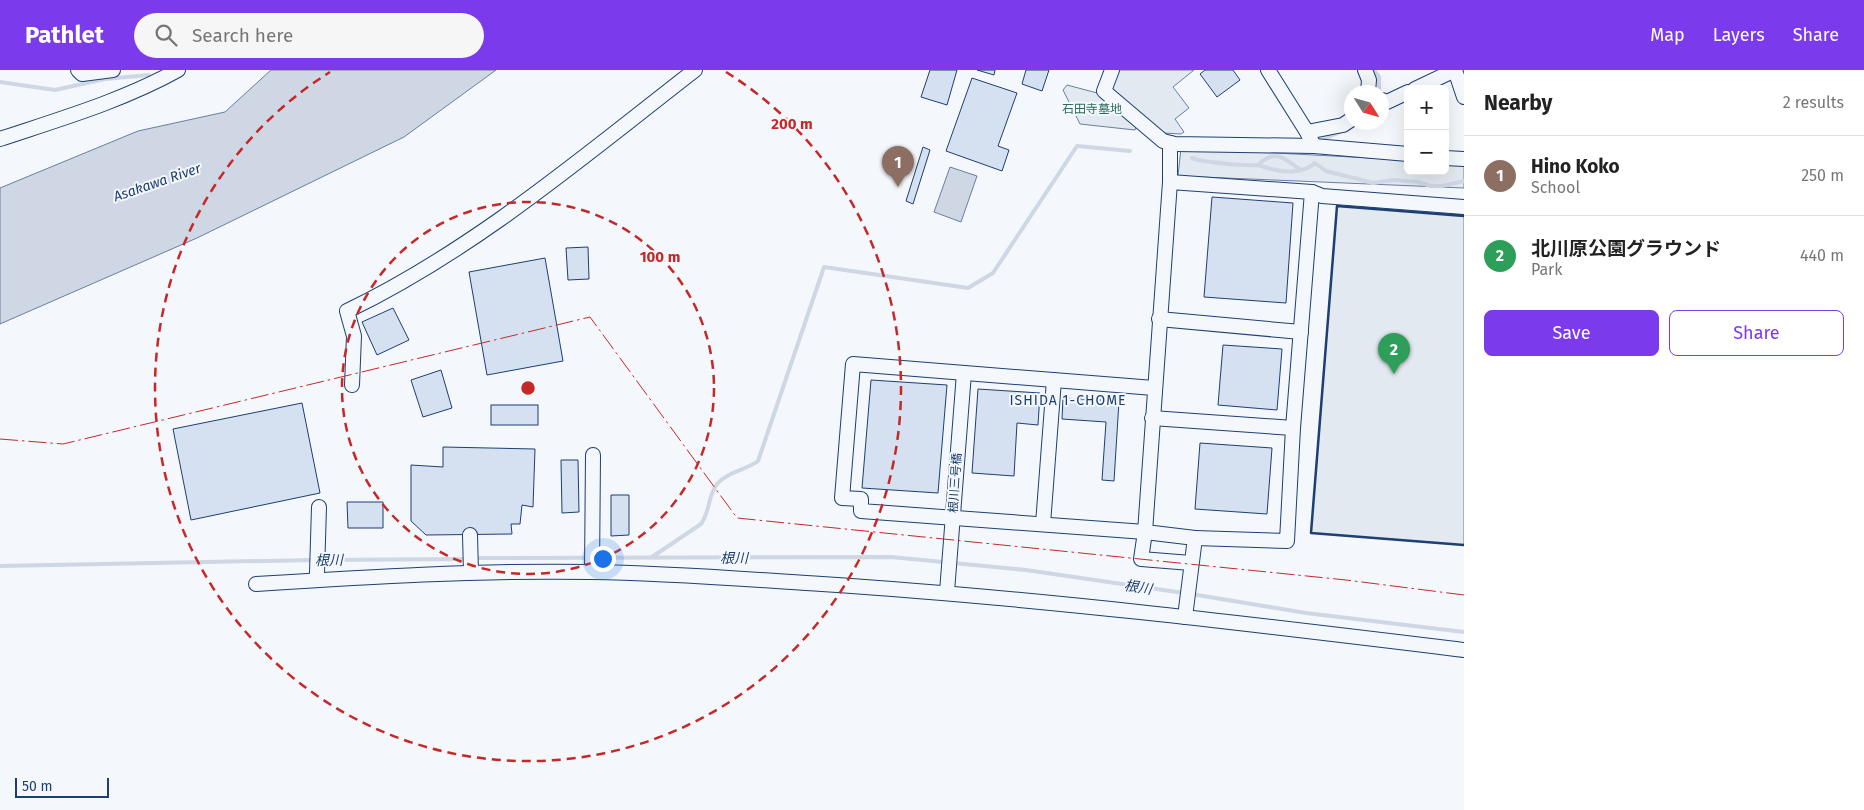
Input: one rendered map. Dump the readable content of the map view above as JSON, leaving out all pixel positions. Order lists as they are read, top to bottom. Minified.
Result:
{"streets":{"street":["根川三号橋"]},"districts":["ISHIDA 1-CHOME"],"water":["Asakawa River","根川"],"parks":["石田寺墓地"],"scale_bar":"50 m","north":"bottom right","page":{"header":"Pathlet","search":"Search here","nav":["Map","Layers","Share"],"heading":["Nearby","2 results"],"map_buttons":["+","−"],"list":[{"mark":"1","name":"Hino Koko","note":"School","value":"250 m"},{"mark":"2","name":"北川原公園グラウンド","note":"Park","value":"440 m"}],"pins":["1","2"],"buttons":["Save","Share"],"scale":"50 m"},"rings":["200 m","100 m"]}
